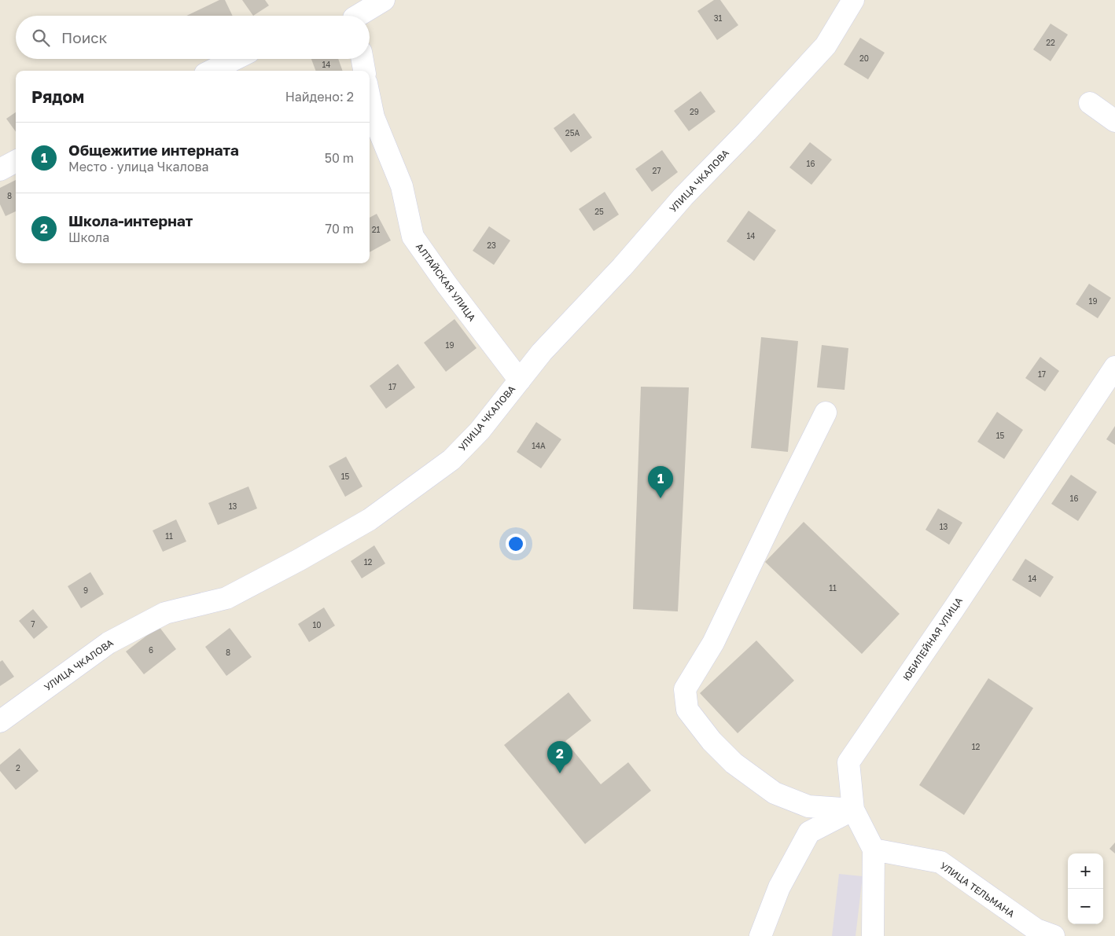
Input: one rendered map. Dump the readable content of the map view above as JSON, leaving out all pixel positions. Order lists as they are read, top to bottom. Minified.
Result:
{"streets":{"street":["УЛИЦА ЧКАЛОВА","АЛТАЙСКАЯ УЛИЦА","ЮБИЛЕЙНАЯ УЛИЦА","УЛИЦА ТЕЛЬМАНА"]},"crossings":[["УЛИЦА ЧКАЛОВА","АЛТАЙСКАЯ УЛИЦА"],["ЮБИЛЕЙНАЯ УЛИЦА","УЛИЦА ТЕЛЬМАНА"]],"house_numbers":["31","22","20","14","29","25А","16","27","8","25","21","14","23","19","19","17","17","15","14А","15","16","13","13","11","12","14","11","9","7","10","6","8","12","2"],"page":{"search":"Поиск","heading":["Рядом","Найдено: 2"],"list":[{"mark":"1","name":"Общежитие интерната","note":"Место · улица Чкалова","value":"50 m"},{"mark":"2","name":"Школа-интернат","note":"Школа","value":"70 m"}],"pins":["1","2"],"map_buttons":["+","−"]}}
